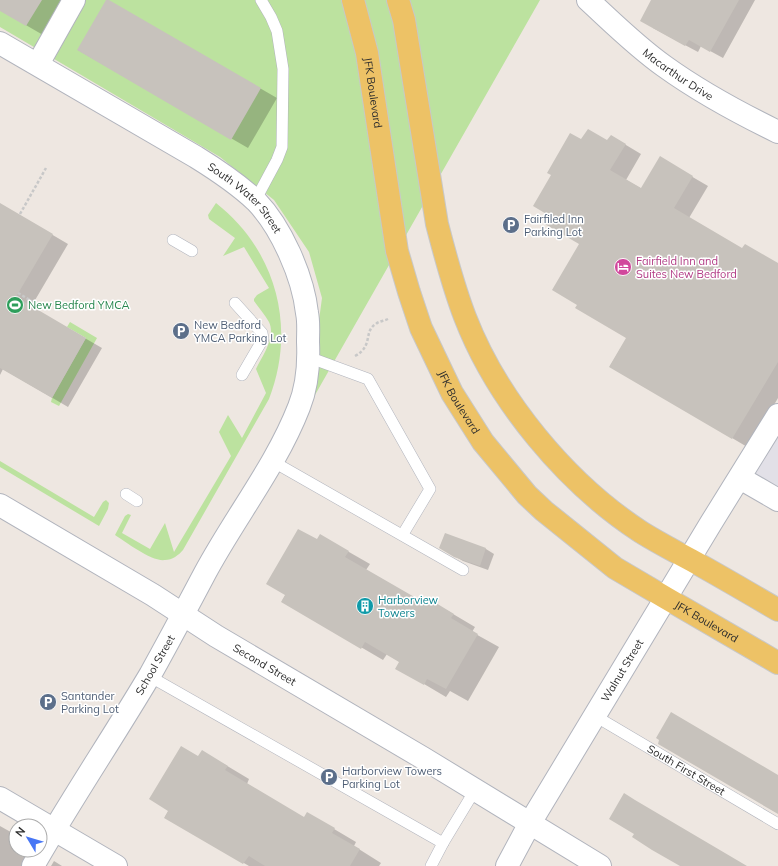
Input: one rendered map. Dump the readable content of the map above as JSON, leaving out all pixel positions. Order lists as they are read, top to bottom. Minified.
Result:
{"streets":{"main road":["Macarthur Drive","JFK Boulevard","South Water Street","School Street","Second Street","Walnut Street"],"lane":["South First Street"]},"crossings":[["JFK Boulevard","Walnut Street"],["South Water Street","School Street"],["School Street","Second Street"],["Second Street","Walnut Street"],["Walnut Street","South First Street"]],"places":{"parking":["Fairfiled Inn Parking Lot","New Bedford YMCA Parking Lot","Santander Parking Lot","Harborview Towers Parking Lot"],"hotel":["Fairfield Inn and Suites New Bedford"],"sports":["New Bedford YMCA"],"building":["Harborview Towers"]},"north":"top left"}
